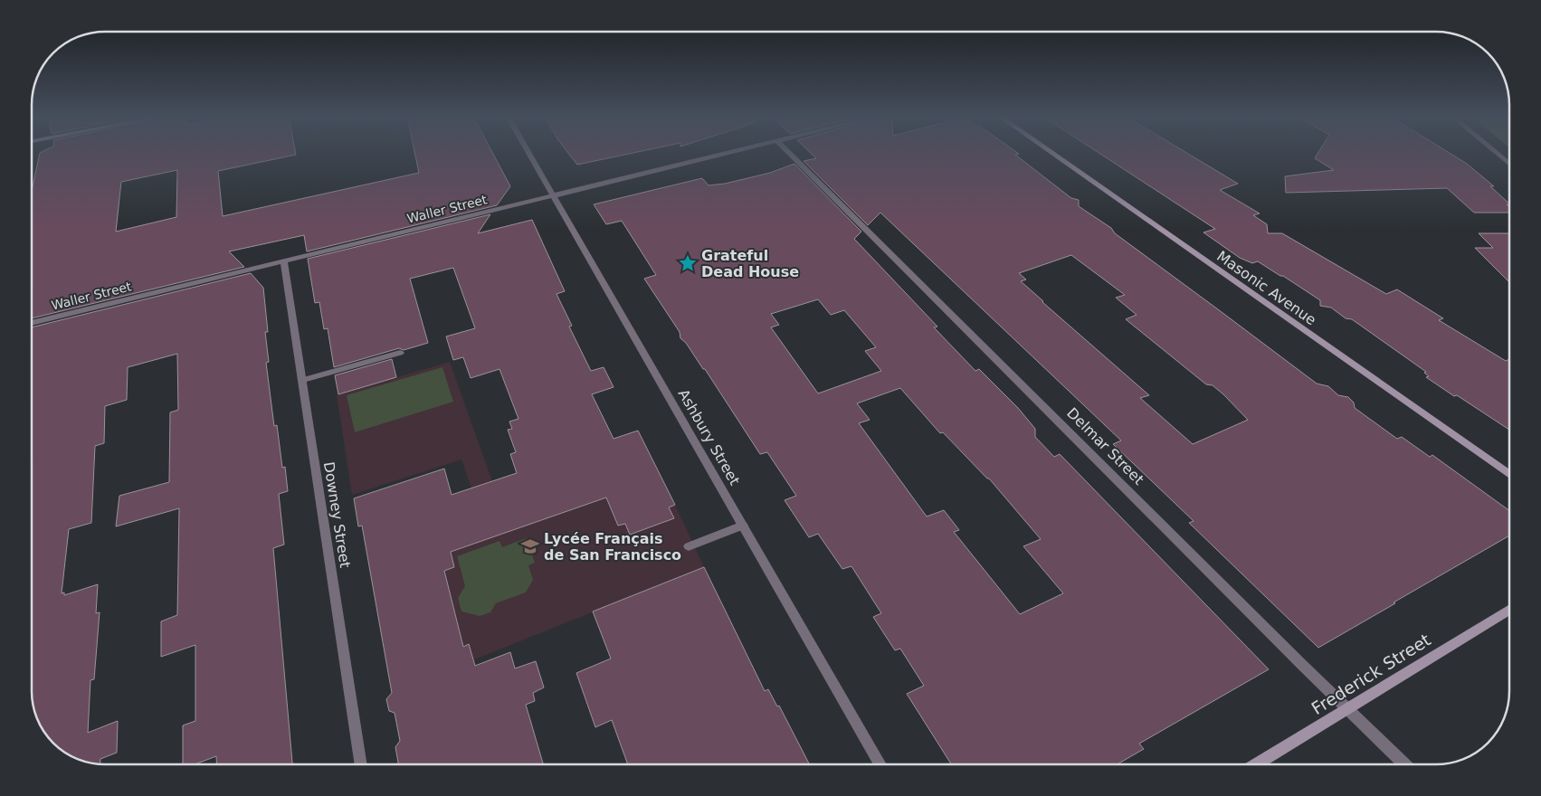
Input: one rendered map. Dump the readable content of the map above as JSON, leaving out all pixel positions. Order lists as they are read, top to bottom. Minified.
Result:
{"streets":{"street":["Waller Street","Masonic Avenue","Ashbury Street","Delmar Street","Downey Street","Frederick Street"]},"crossings":[["Waller Street","Ashbury Street"],["Waller Street","Downey Street"],["Delmar Street","Frederick Street"]],"places":{"place":["Grateful Dead House"],"school or university":["Lycée Français de San Francisco"]}}
